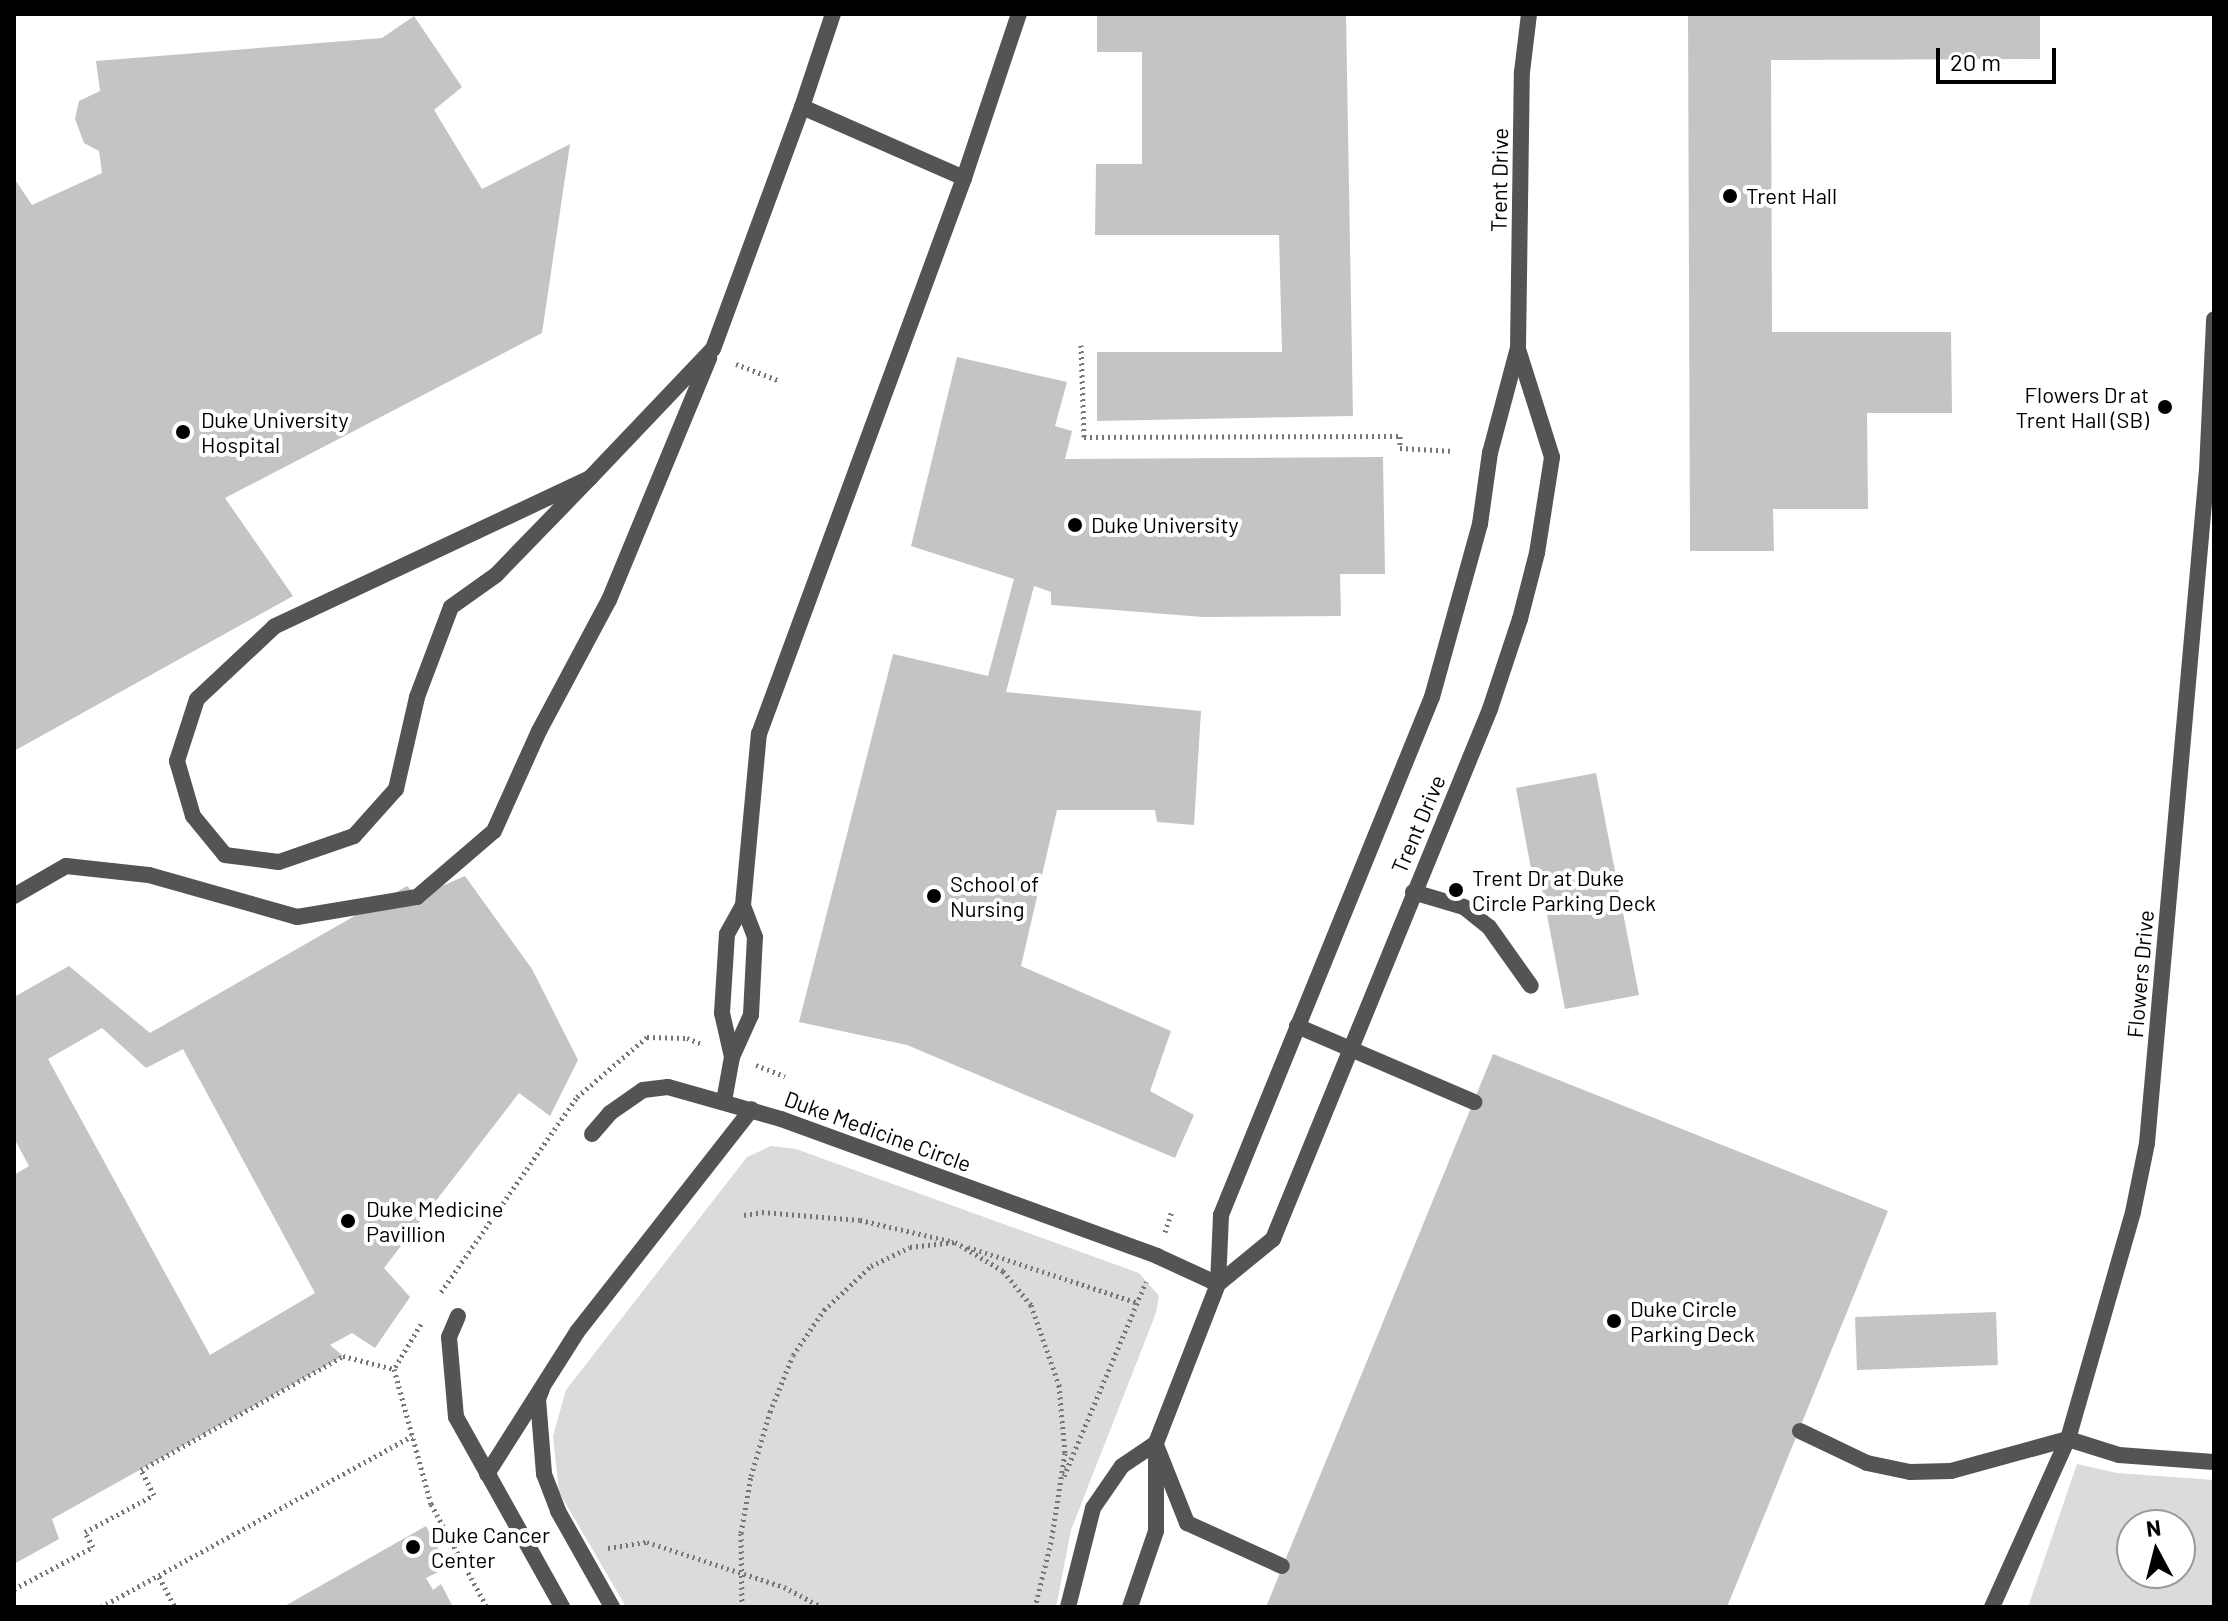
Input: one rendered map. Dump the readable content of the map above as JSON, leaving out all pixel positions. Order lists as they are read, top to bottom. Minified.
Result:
{"streets":{"street":["Trent Drive","Flowers Drive","Duke Medicine Circle"]},"crossings":[["Trent Drive","Duke Medicine Circle"]],"places":["Trent Hall","Flowers Dr at Trent Hall (SB)","Duke University Hospital","Duke University","Trent Dr at Duke Circle Parking Deck","School of Nursing","Duke Medicine Pavillion","Duke Circle Parking Deck","Duke Cancer Center"],"scale_bar":"20 m","north":"top"}
